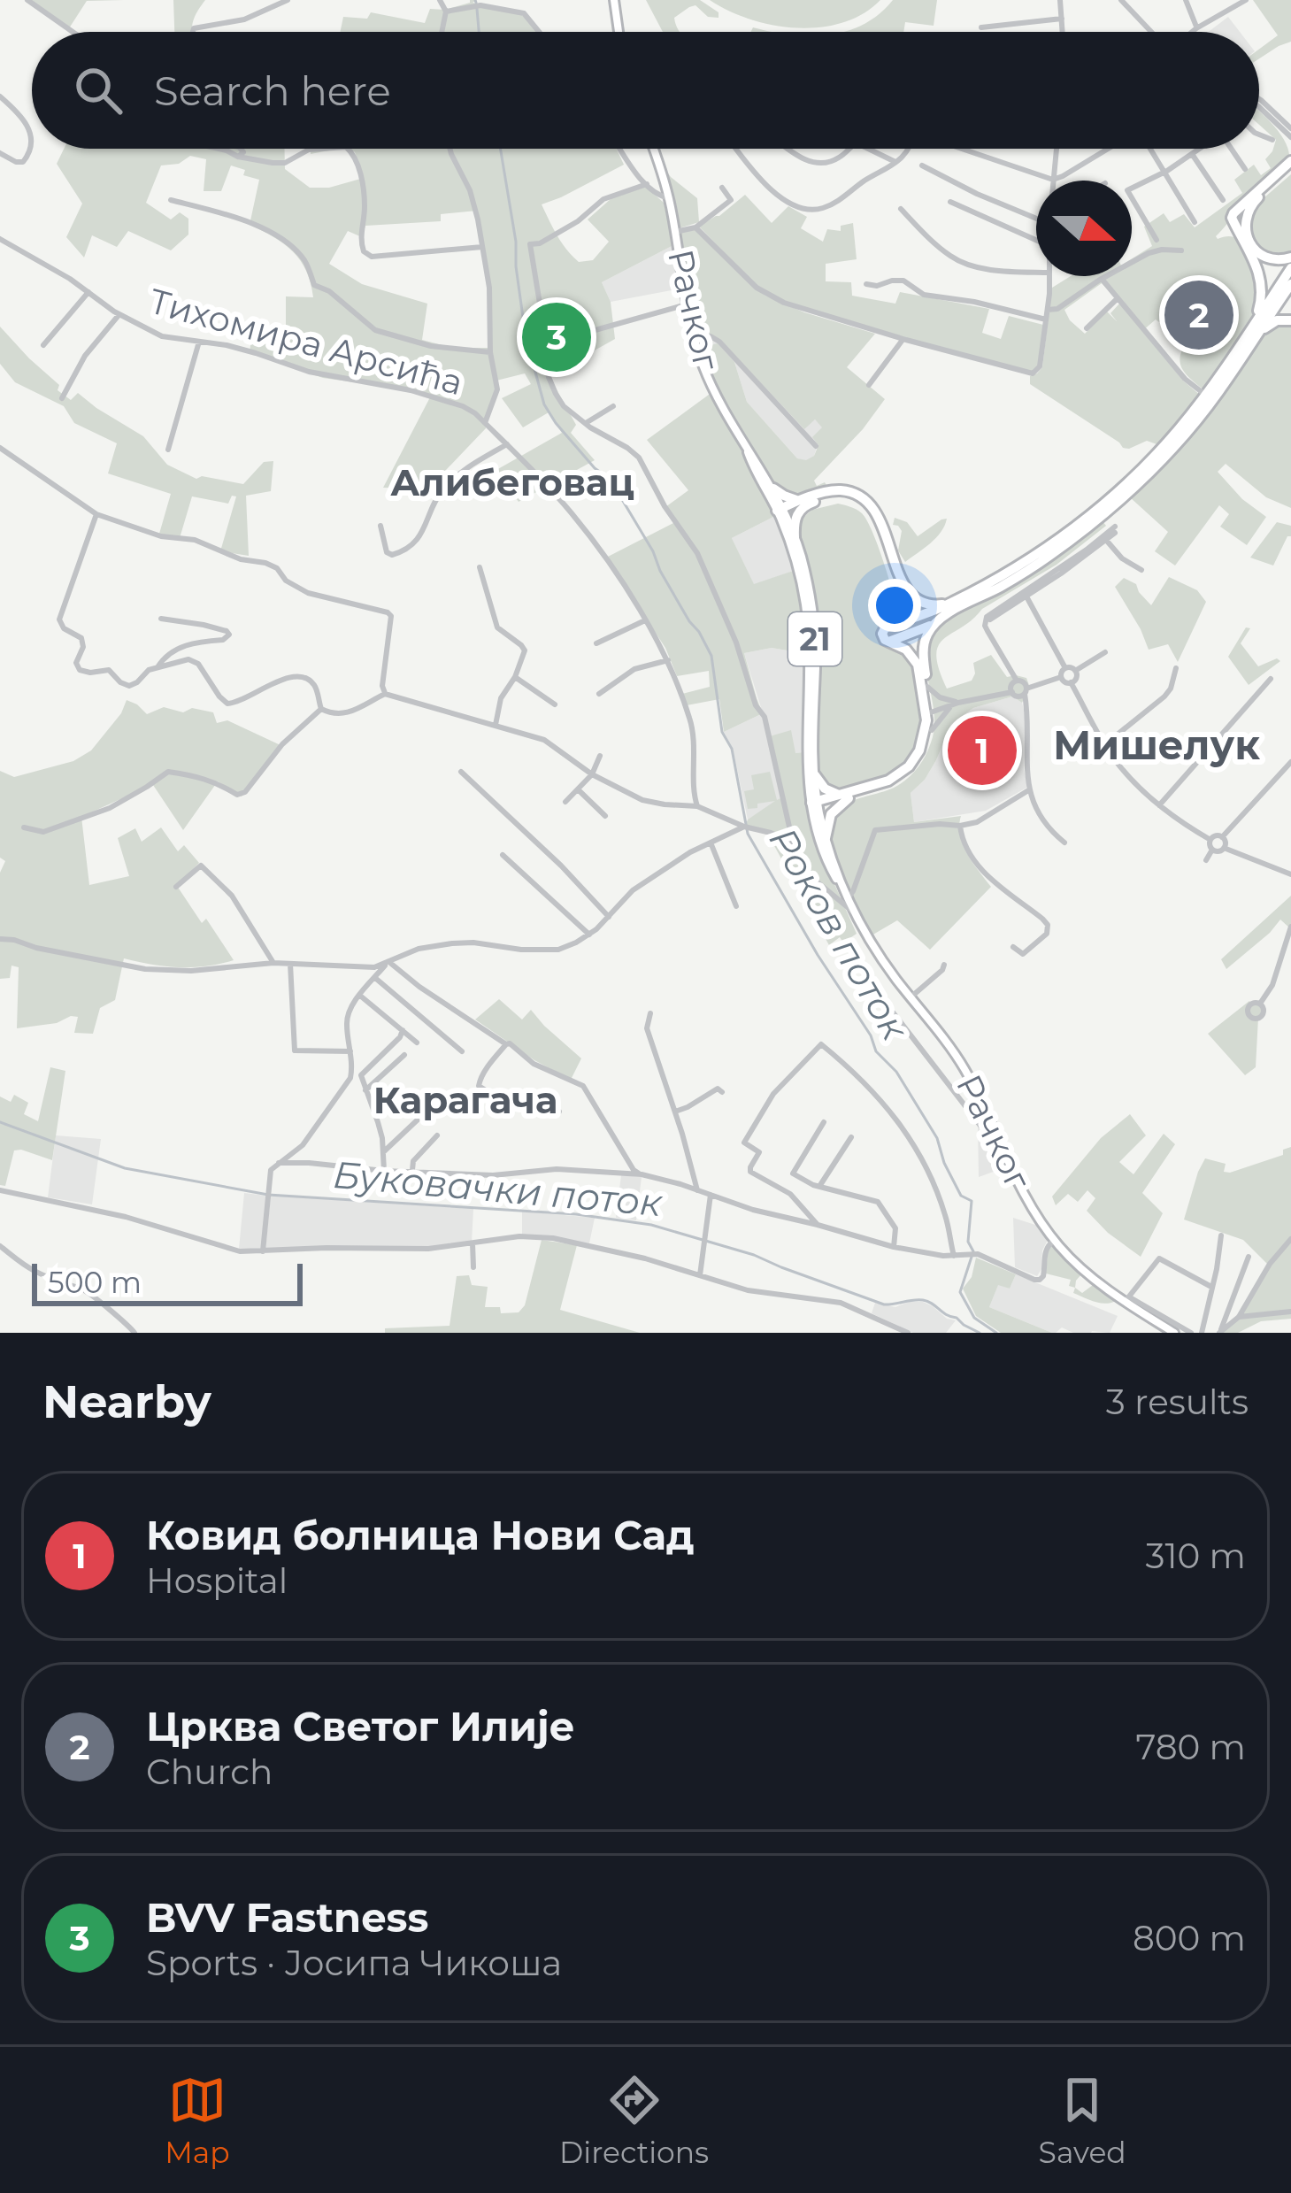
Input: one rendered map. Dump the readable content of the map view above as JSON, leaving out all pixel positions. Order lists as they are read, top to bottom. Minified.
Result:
{"streets":{"main road":["Рачког","21"],"street":["Тихомира Арсића"]},"districts":["Алибеговац","Мишелук","Карагача"],"water":["Роков поток","Буковачки поток"],"scale_bar":"500 m","north":"right","page":{"search":"Search here","pins":["2","3","1"],"scale":"500 m","heading":["Nearby","3 results"],"list":[{"mark":"1","name":"Ковид болница Нови Сад","note":"Hospital","value":"310 m"},{"mark":"2","name":"Црква Светог Илије","note":"Church","value":"780 m"},{"mark":"3","name":"BVV Fastness","note":"Sports · Јосипа Чикоша","value":"800 m"}],"nav":["Map","Directions","Saved"]}}
